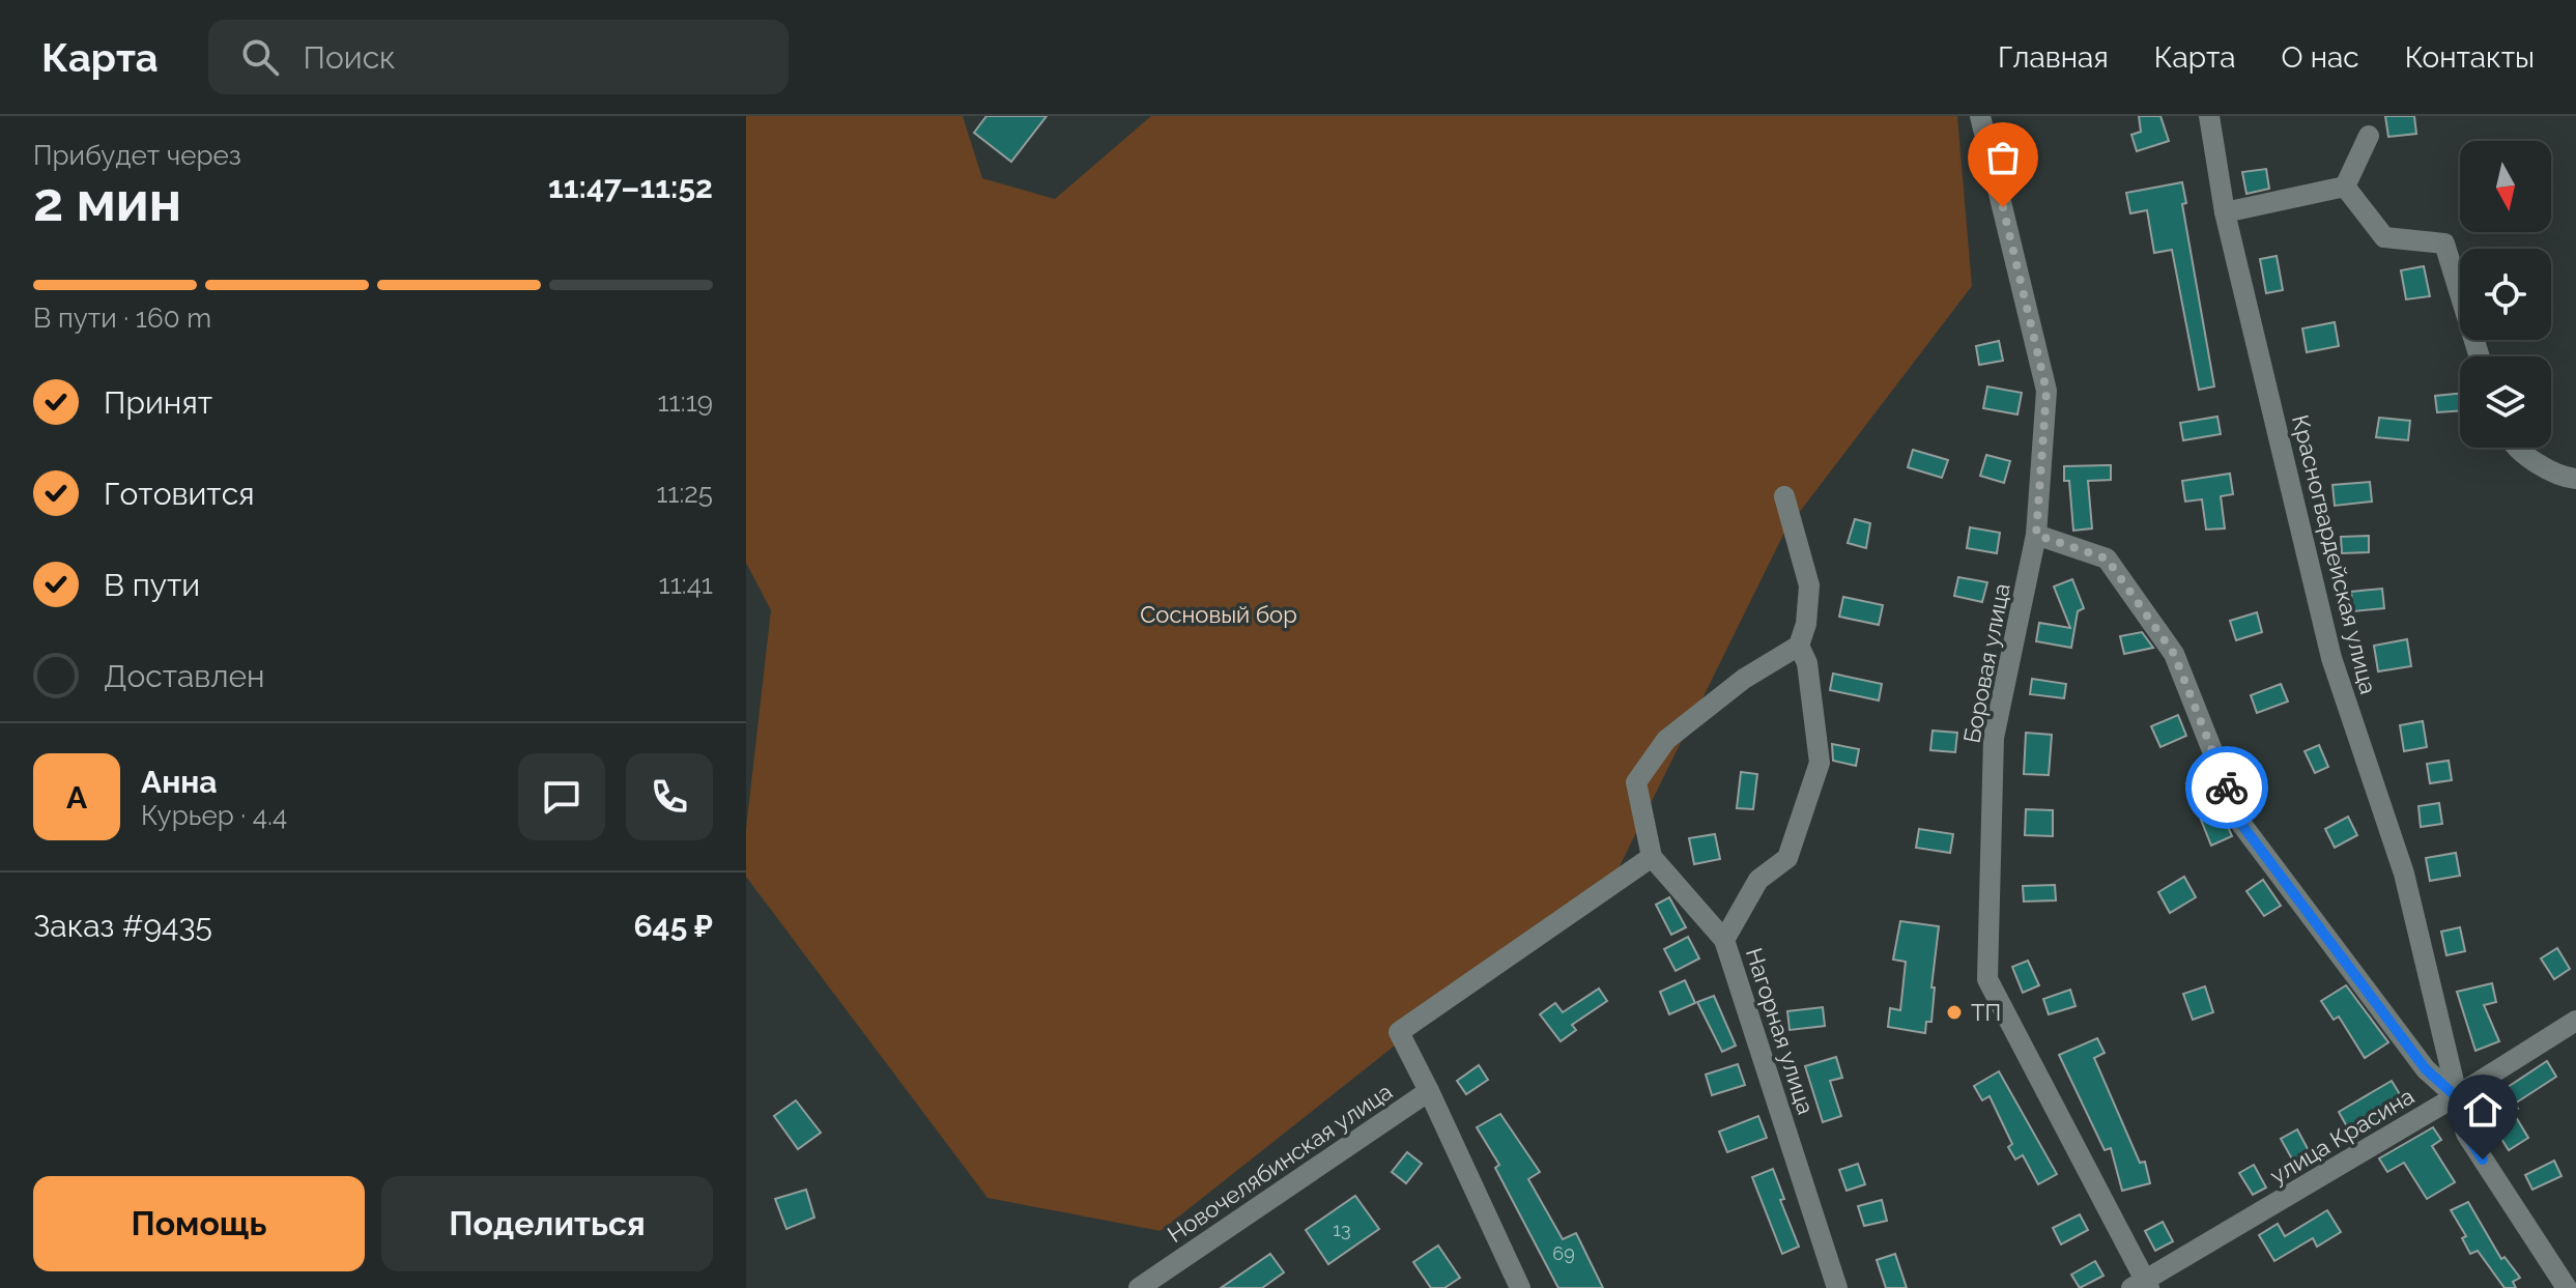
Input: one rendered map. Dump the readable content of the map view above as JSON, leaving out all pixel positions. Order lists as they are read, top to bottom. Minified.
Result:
{"streets":{"street":["Красногвардейская улица","Боровая улица","Нагорная улица","улица Красина","Новочелябинская улица"]},"crossings":[["Красногвардейская улица","улица Красина"],["Боровая улица","улица Красина"],["Нагорная улица","Новочелябинская улица"]],"parks":["Сосновый бор"],"places":["ТП"],"house_numbers":["13","69"],"north":"bottom","page":{"header":"Карта","search":"Поиск","nav":["Главная","Карта","О нас","Контакты"],"heading":["2 мин","Прибудет через","11:47–11:52"],"panel":["Анна","Курьер · 4.4","Заказ #9435","645 ₽"],"bar":"В пути · 160 m","list":[["Принят","11:19"],["Готовится","11:25"],["В пути","11:41"],"Доставлен"],"round":"А","buttons":["Помощь","Поделиться"]}}
